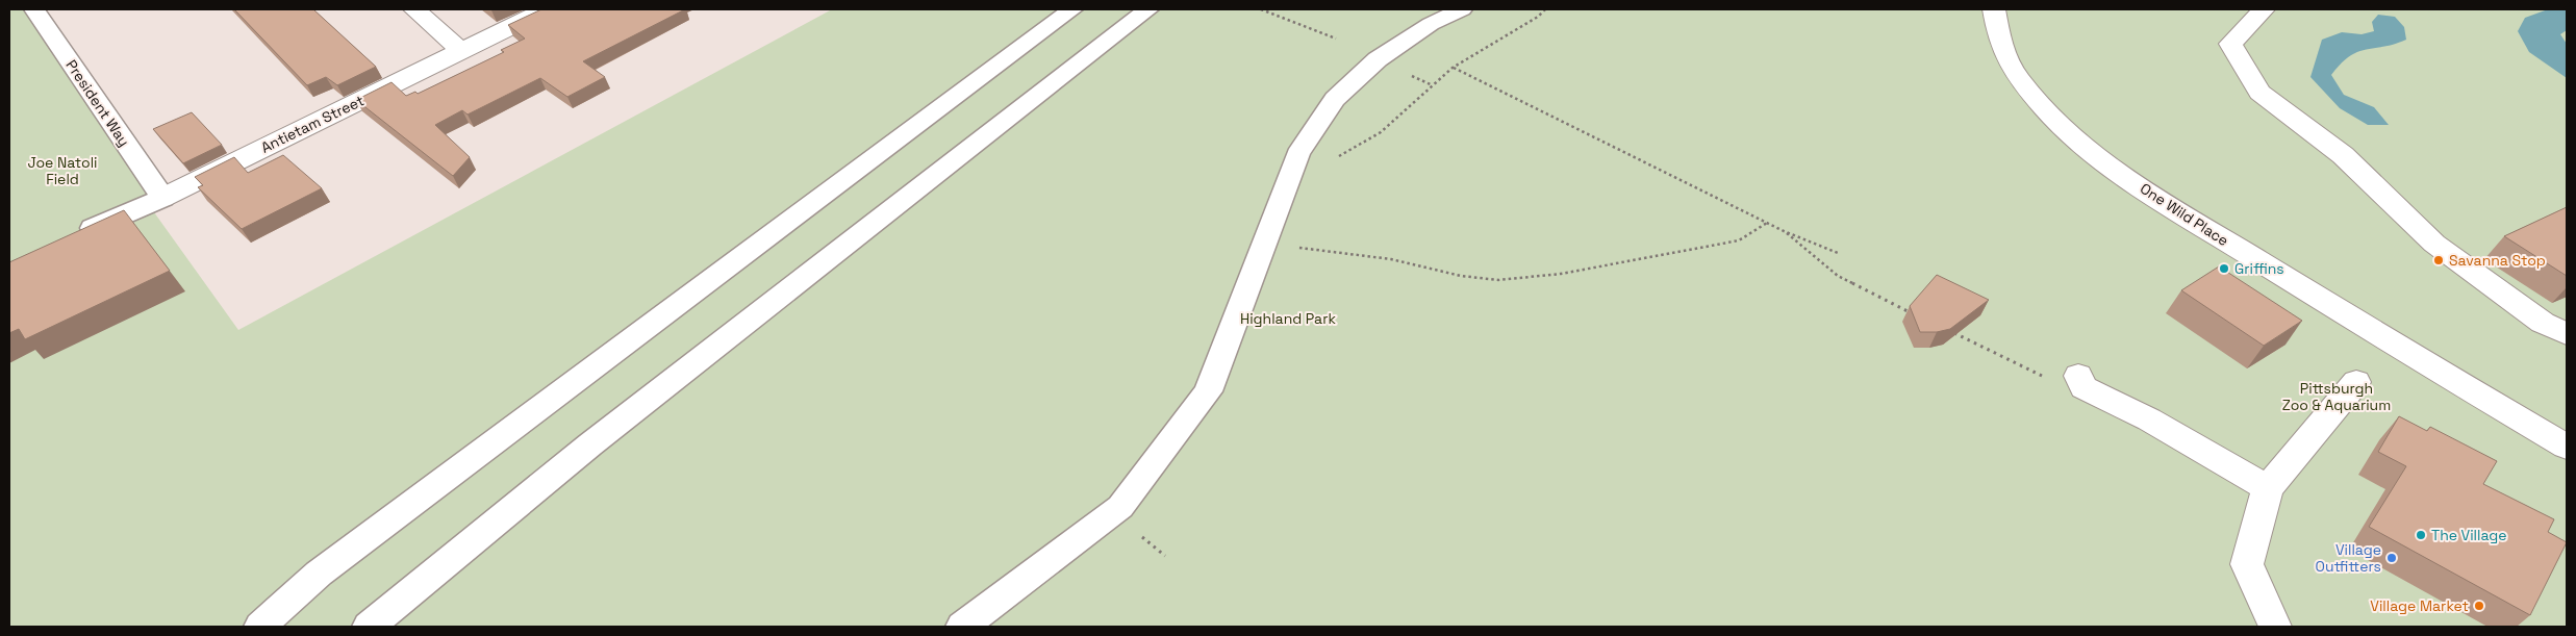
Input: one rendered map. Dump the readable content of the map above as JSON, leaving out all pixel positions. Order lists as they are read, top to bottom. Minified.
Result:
{"streets":{"street":["Antietam Street","One Wild Place"],"lane":["President Way"]},"crossings":[["President Way","Antietam Street"]],"parks":["Joe Natoli Field","Highland Park","Pittsburgh Zoo & Aquarium"],"places":["Savanna Stop","Griffins","The Village","Village Outfitters","Village Market"]}
